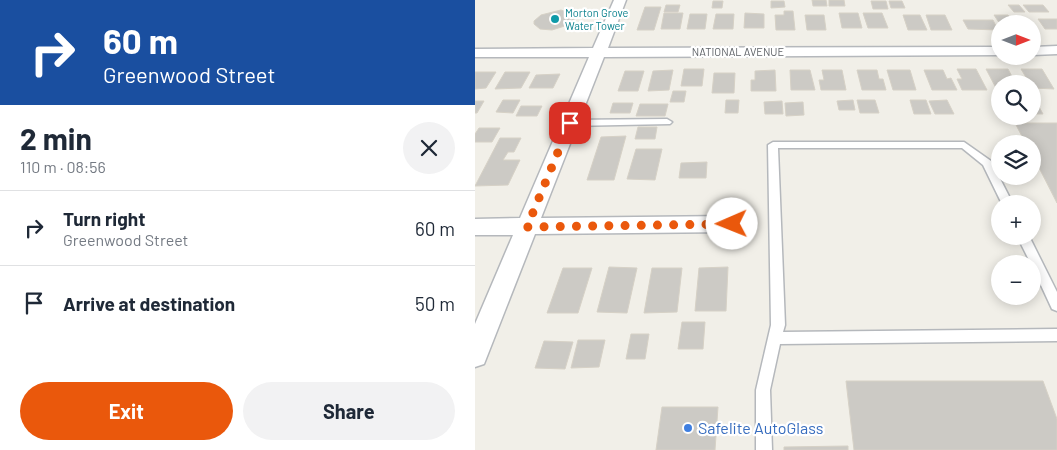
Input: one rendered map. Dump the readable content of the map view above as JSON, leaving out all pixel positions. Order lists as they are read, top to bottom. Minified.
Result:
{"streets":{"street":["NATIONAL AVENUE"]},"places":["Morton Grove Water Tower","Safelite AutoGlass"],"north":"right","page":{"turn":["60 m","Greenwood Street"],"map_buttons":["+","−"],"heading":["2 min","110 m · 08:56"],"list":[{"name":"Turn right","note":"Greenwood Street","value":"60 m"},{"name":"Arrive at destination","value":"50 m"}],"buttons":["Exit","Share"]}}
